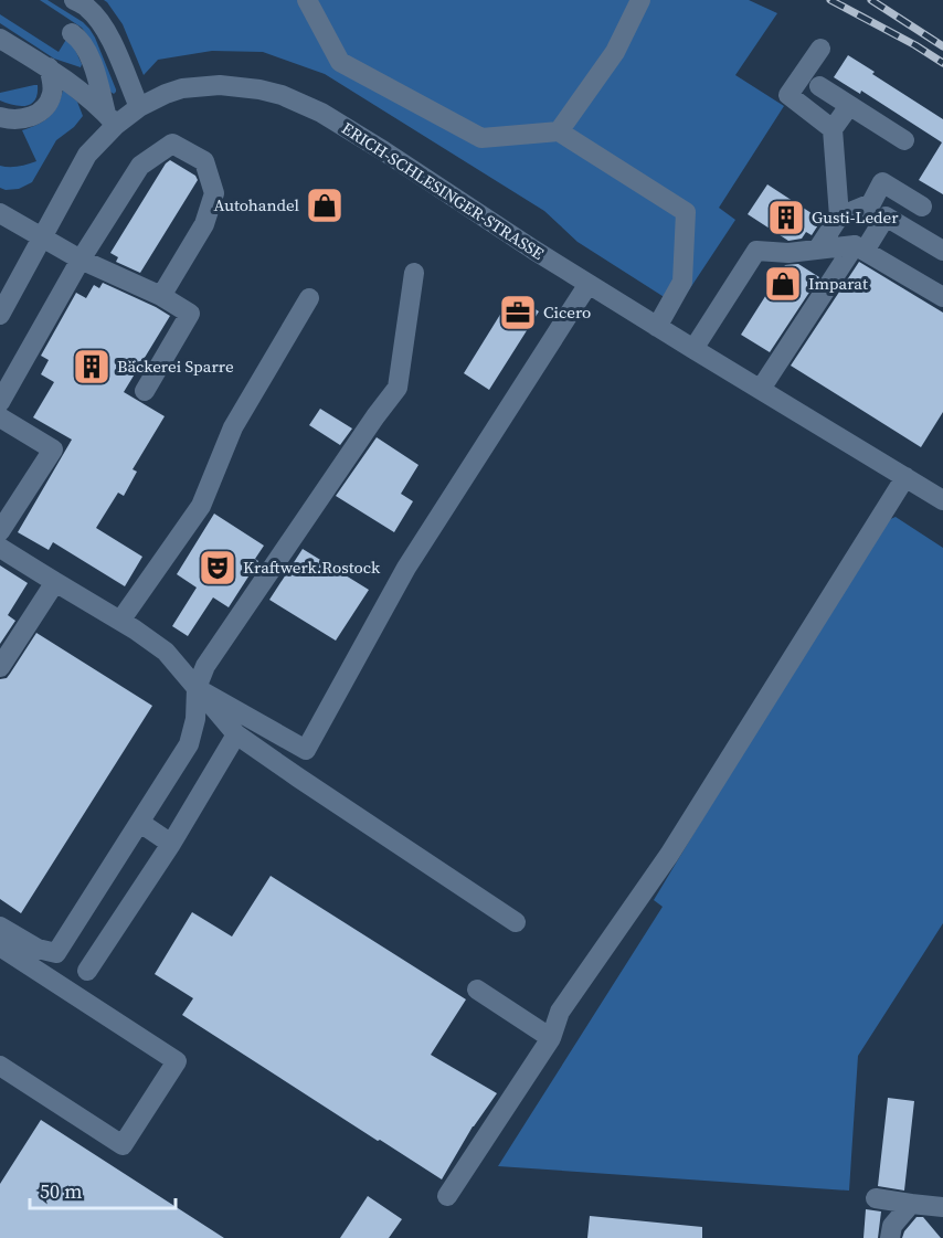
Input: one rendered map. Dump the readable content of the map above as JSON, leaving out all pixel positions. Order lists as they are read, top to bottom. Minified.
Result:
{"streets":{"street":["ERICH-SCHLESINGER-STRASSE"]},"places":{"shop":["Autohandel","Imparat"],"building":["Gusti-Leder","Bäckerei Sparre"],"office":["Cicero"],"theatre":["Kraftwerk.Rostock"]},"scale_bar":"50 m"}
